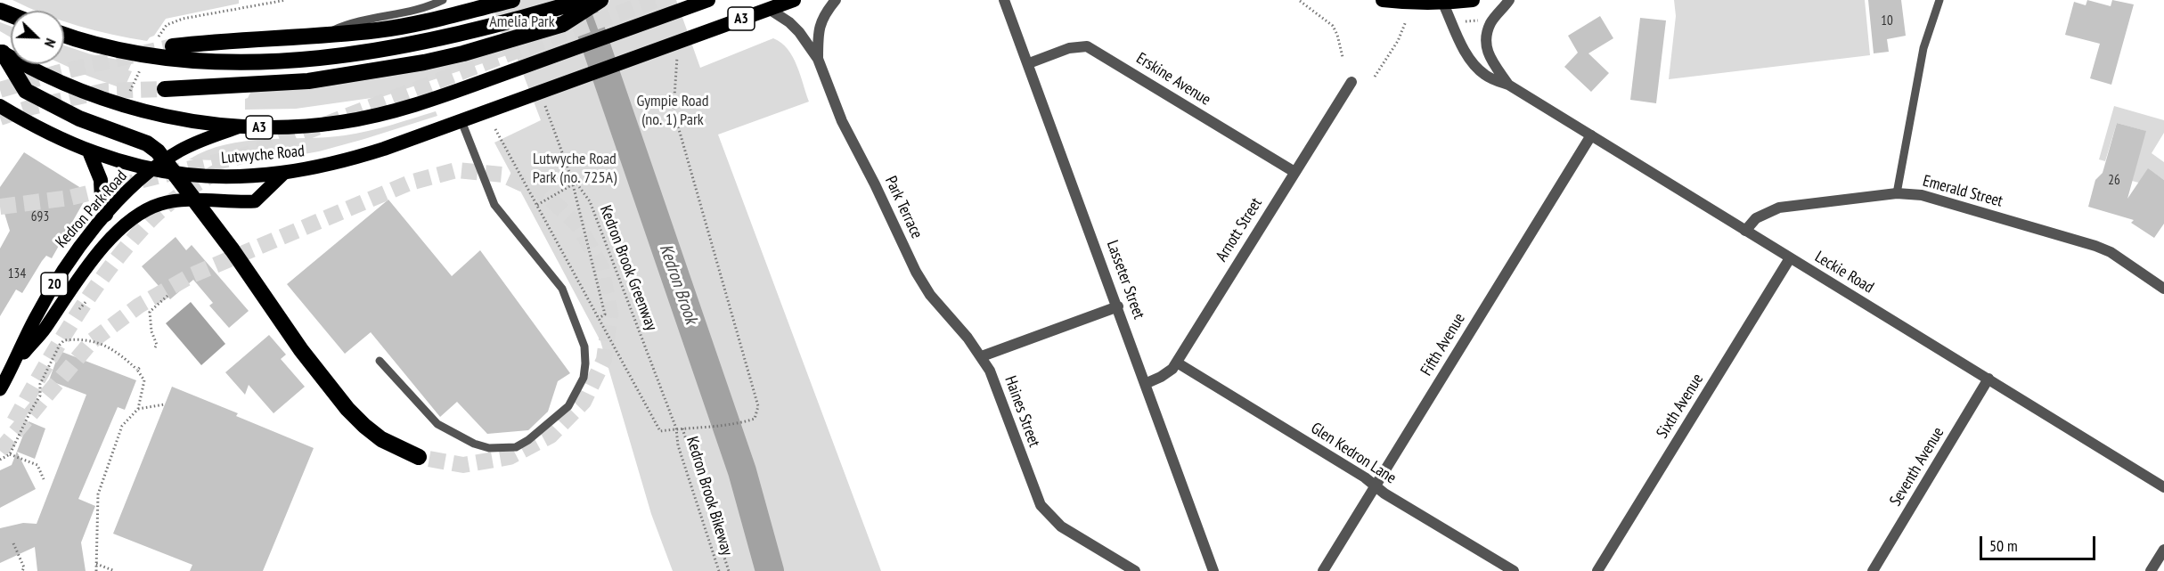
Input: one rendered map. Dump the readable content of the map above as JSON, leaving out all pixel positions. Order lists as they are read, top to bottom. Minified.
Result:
{"streets":{"highway":["A3","Lutwyche Road"],"main road":["Kedron Park Road","20"],"street":["Erskine Avenue","Emerald Street","Park Terrace","Arnott Street","Leckie Road","Lasseter Street","Fifth Avenue","Sixth Avenue","Haines Street","Glen Kedron Lane","Seventh Avenue"],"path":["Kedron Brook Greenway","Kedron Brook Bikeway"]},"crossings":[["A3","Lutwyche Road"],["A3","Park Terrace"],["Erskine Avenue","Arnott Street"],["Erskine Avenue","Lasseter Street"],["Lutwyche Road","Kedron Park Road"],["Emerald Street","Leckie Road"],["Park Terrace","Haines Street"],["Arnott Street","Lasseter Street"],["Arnott Street","Glen Kedron Lane"],["Kedron Brook Greenway","Kedron Brook Bikeway"],["Leckie Road","Fifth Avenue"],["Leckie Road","Sixth Avenue"],["Leckie Road","Seventh Avenue"],["Fifth Avenue","Glen Kedron Lane"]],"water":["Kedron Brook"],"parks":["Amelia Park","Gympie Road (no. 1) Park","Lutwyche Road Park (no. 725A)"],"house_numbers":["10","26","693","134"],"scale_bar":"50 m","north":"bottom right"}
